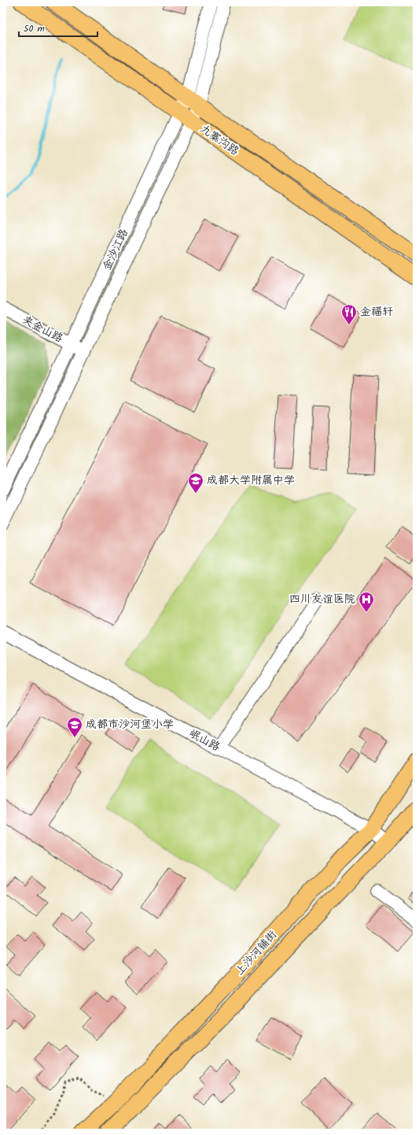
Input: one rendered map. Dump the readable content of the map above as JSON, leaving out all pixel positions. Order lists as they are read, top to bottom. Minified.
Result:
{"streets":{"main road":["九寨沟路","上沙河铺街"],"street":["金沙江路","夹金山路","岷山路"]},"crossings":[["九寨沟路","金沙江路"],["金沙江路","夹金山路"],["岷山路","上沙河铺街"]],"places":{"restaurant":["金福轩"],"school or university":["成都大学附属中学","成都市沙河堡小学"],"hospital":["四川友谊医院"]},"scale_bar":"50 m"}
